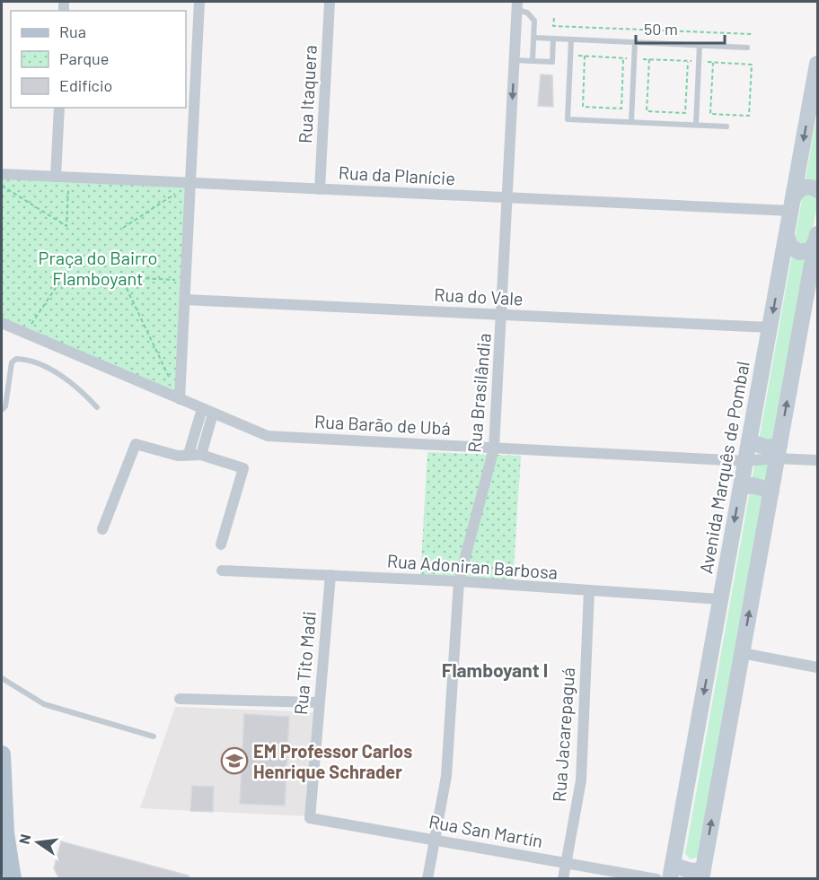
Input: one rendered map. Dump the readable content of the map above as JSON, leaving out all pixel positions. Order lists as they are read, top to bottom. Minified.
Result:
{"streets":{"main road":["Avenida Marquês de Pombal"],"street":["Rua Itaquera","Rua da Planície","Rua do Vale","Rua Brasilândia","Rua Barão de Ubá","Rua Adoniran Barbosa","Rua Tito Madi","Rua Jacarepaguá","Rua San Martín"]},"crossings":[["Rua Itaquera","Rua da Planície"],["Rua da Planície","Rua Brasilândia"],["Rua da Planície","Avenida Marquês de Pombal"],["Rua do Vale","Rua Brasilândia"],["Rua do Vale","Avenida Marquês de Pombal"],["Rua Brasilândia","Rua Barão de Ubá"],["Rua Brasilândia","Rua Adoniran Barbosa"],["Rua Brasilândia","Rua San Martín"],["Rua Barão de Ubá","Avenida Marquês de Pombal"],["Avenida Marquês de Pombal","Rua Adoniran Barbosa"],["Rua Adoniran Barbosa","Rua Tito Madi"],["Rua Adoniran Barbosa","Rua Jacarepaguá"],["Rua Tito Madi","Rua San Martín"],["Rua Jacarepaguá","Rua San Martín"]],"districts":["Flamboyant I"],"parks":["Praça do Bairro Flamboyant"],"places":{"school or university":["EM Professor Carlos Henrique Schrader"]},"legend":["Rua","Parque","Edifício"],"scale_bar":"50 m","north":"left"}
